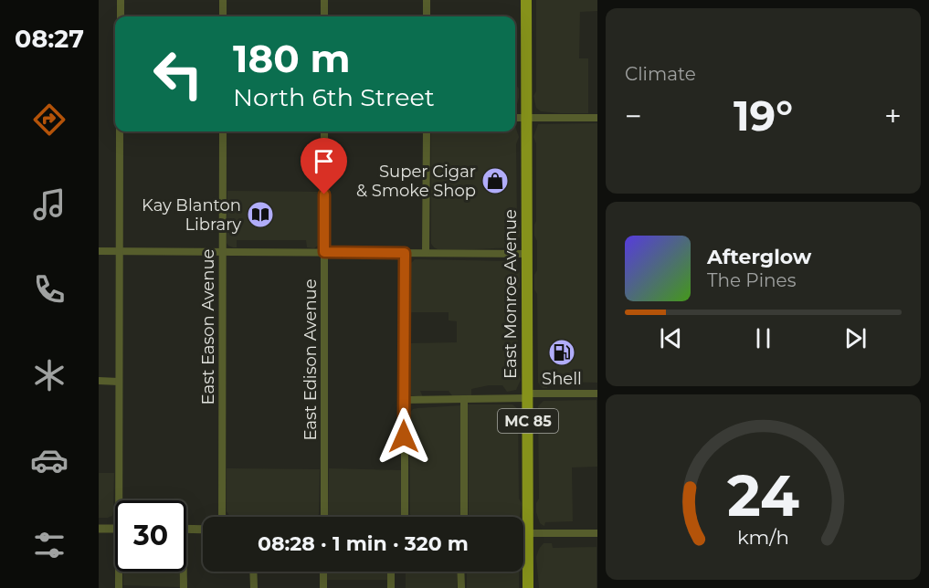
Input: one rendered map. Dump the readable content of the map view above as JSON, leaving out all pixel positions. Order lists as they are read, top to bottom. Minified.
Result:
{"streets":{"main road":["East Monroe Avenue","MC 85"],"street":["East Eason Avenue","East Edison Avenue"]},"places":{"shop":["Super Cigar & Smoke Shop"],"library":["Kay Blanton Library"],"fuel station":["Shell"]},"page":{"tabs":"08:27","tile":"Climate","turn":["180 m","North 6th Street"],"heat":["−","19°","+"],"song":["Afterglow","The Pines"],"limit":"30","trip":"08:28 · 1 min · 320 m","gauge":["24","km/h"]}}
